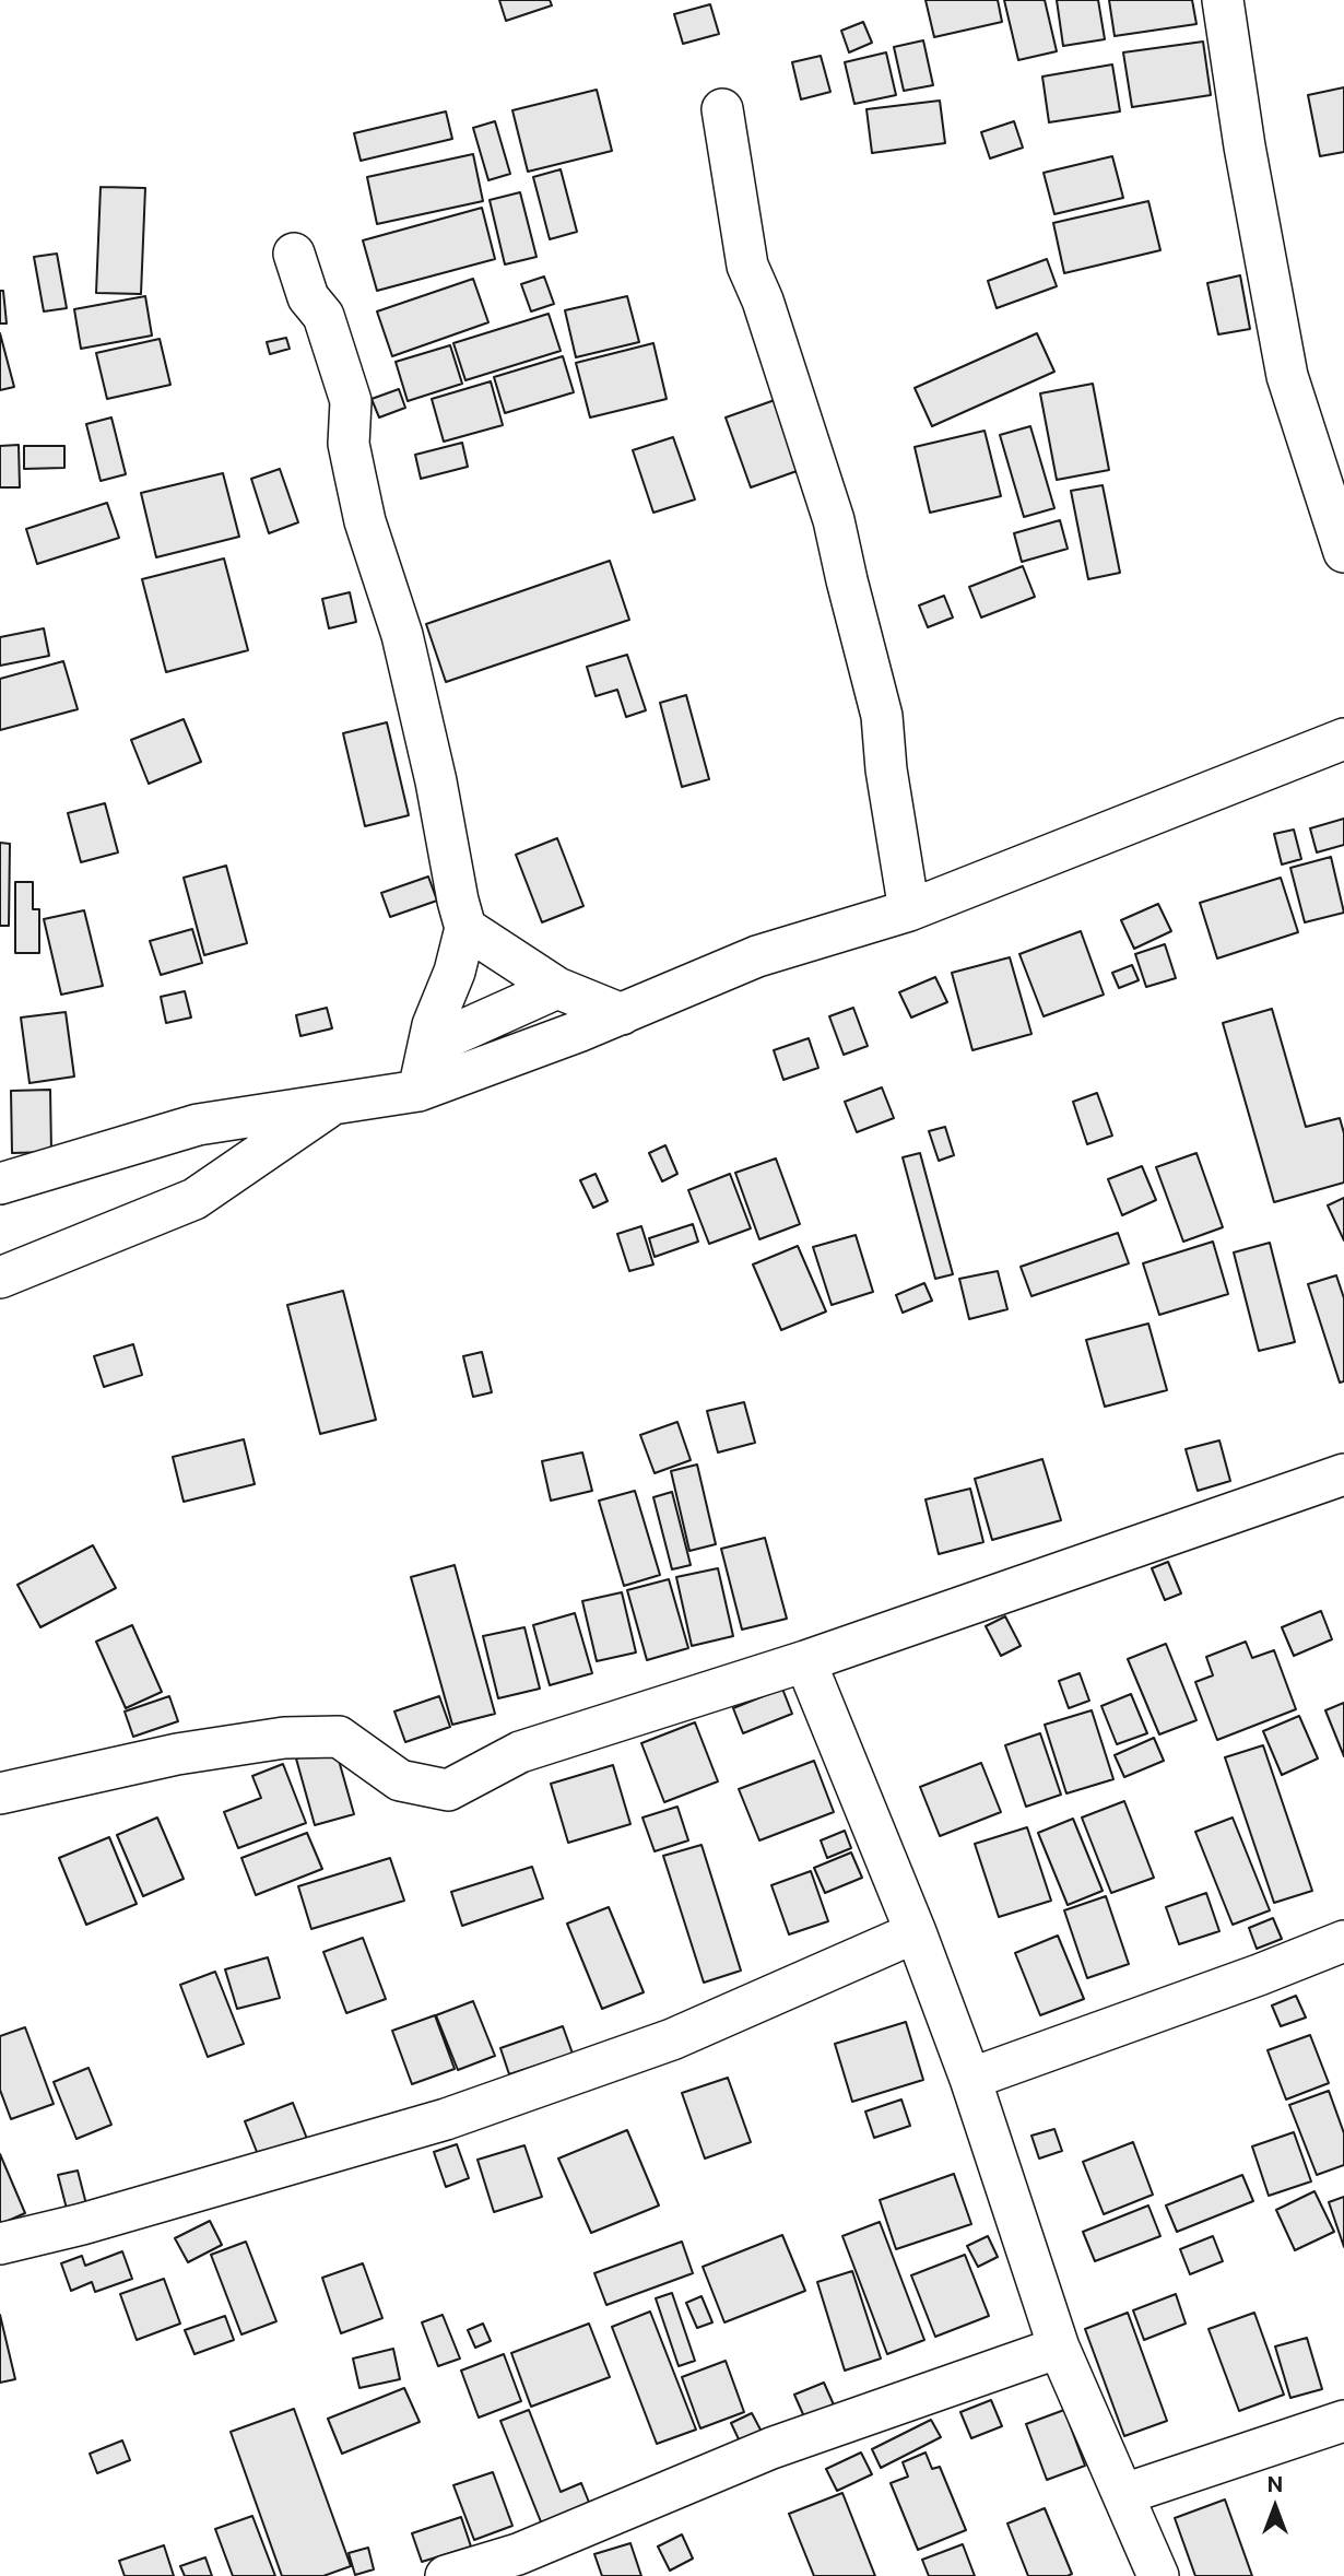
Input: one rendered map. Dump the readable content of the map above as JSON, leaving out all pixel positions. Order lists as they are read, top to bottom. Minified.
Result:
{"north":"top"}
